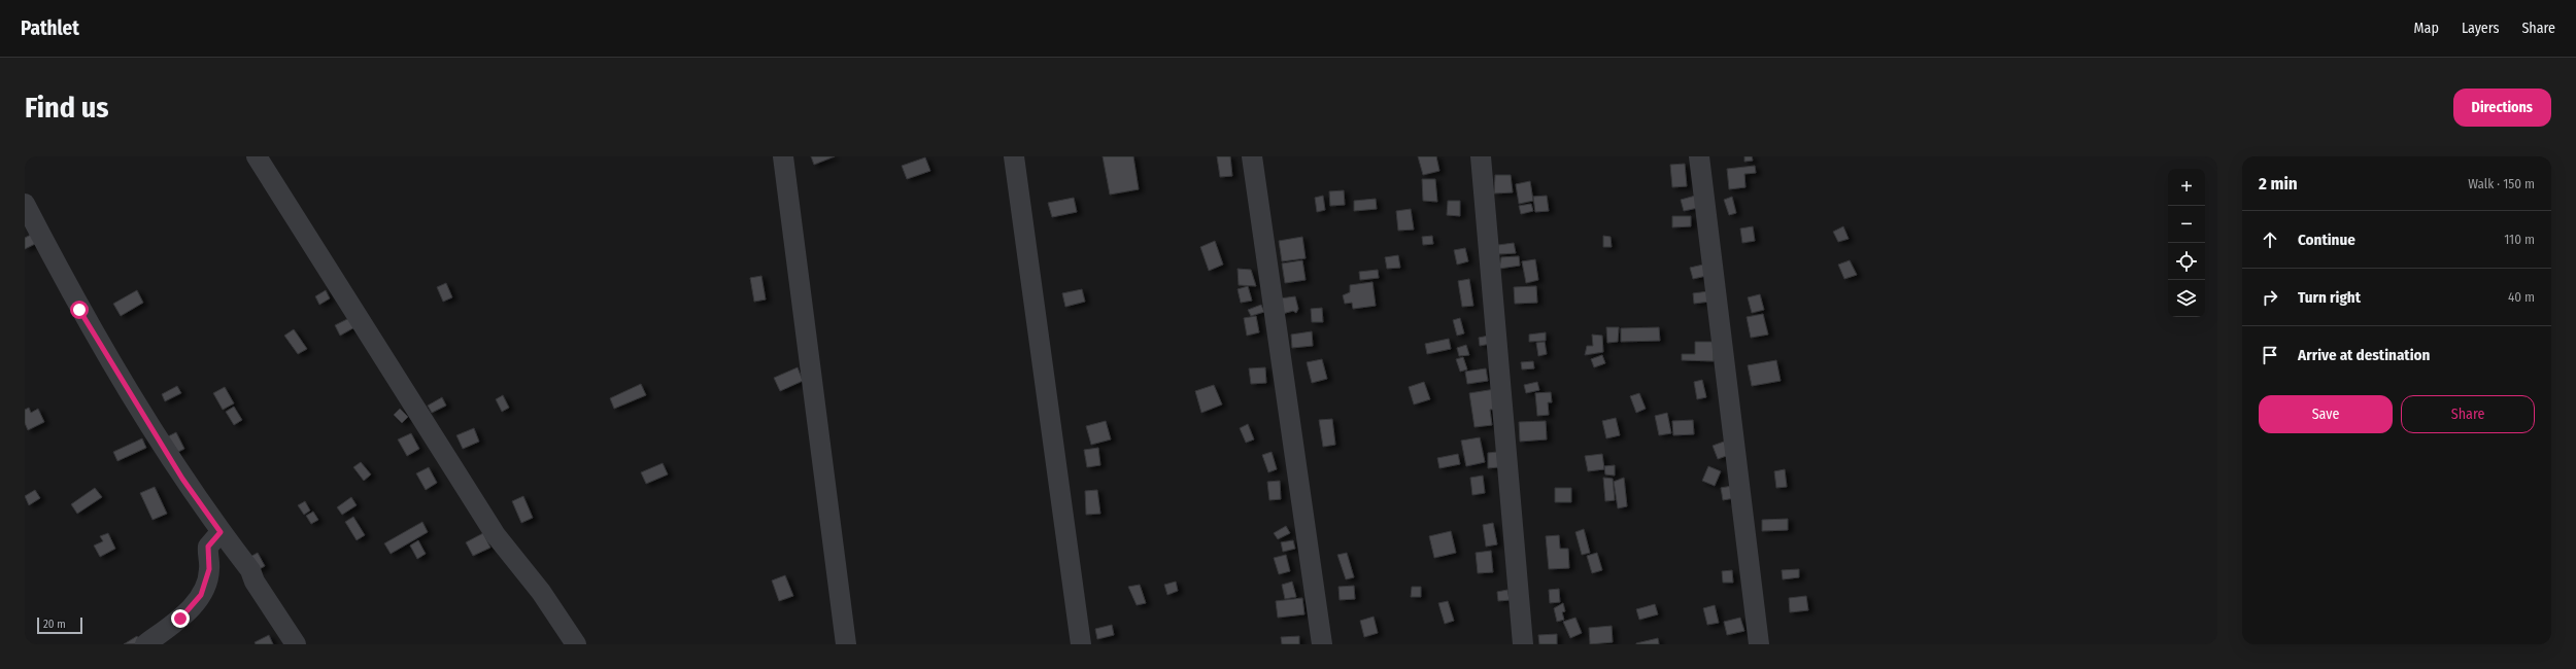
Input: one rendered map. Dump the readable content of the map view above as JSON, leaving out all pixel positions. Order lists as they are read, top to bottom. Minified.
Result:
{"scale_bar":"20 m","page":{"header":"Pathlet","nav":["Map","Layers","Share"],"buttons":["Directions",["Save","Share"]],"title":"Find us","heading":["2 min","Walk · 150 m"],"map_buttons":["+","−"],"list":[["Continue","110 m"],["Turn right","40 m"],"Arrive at destination"],"scale":"20 m"}}
